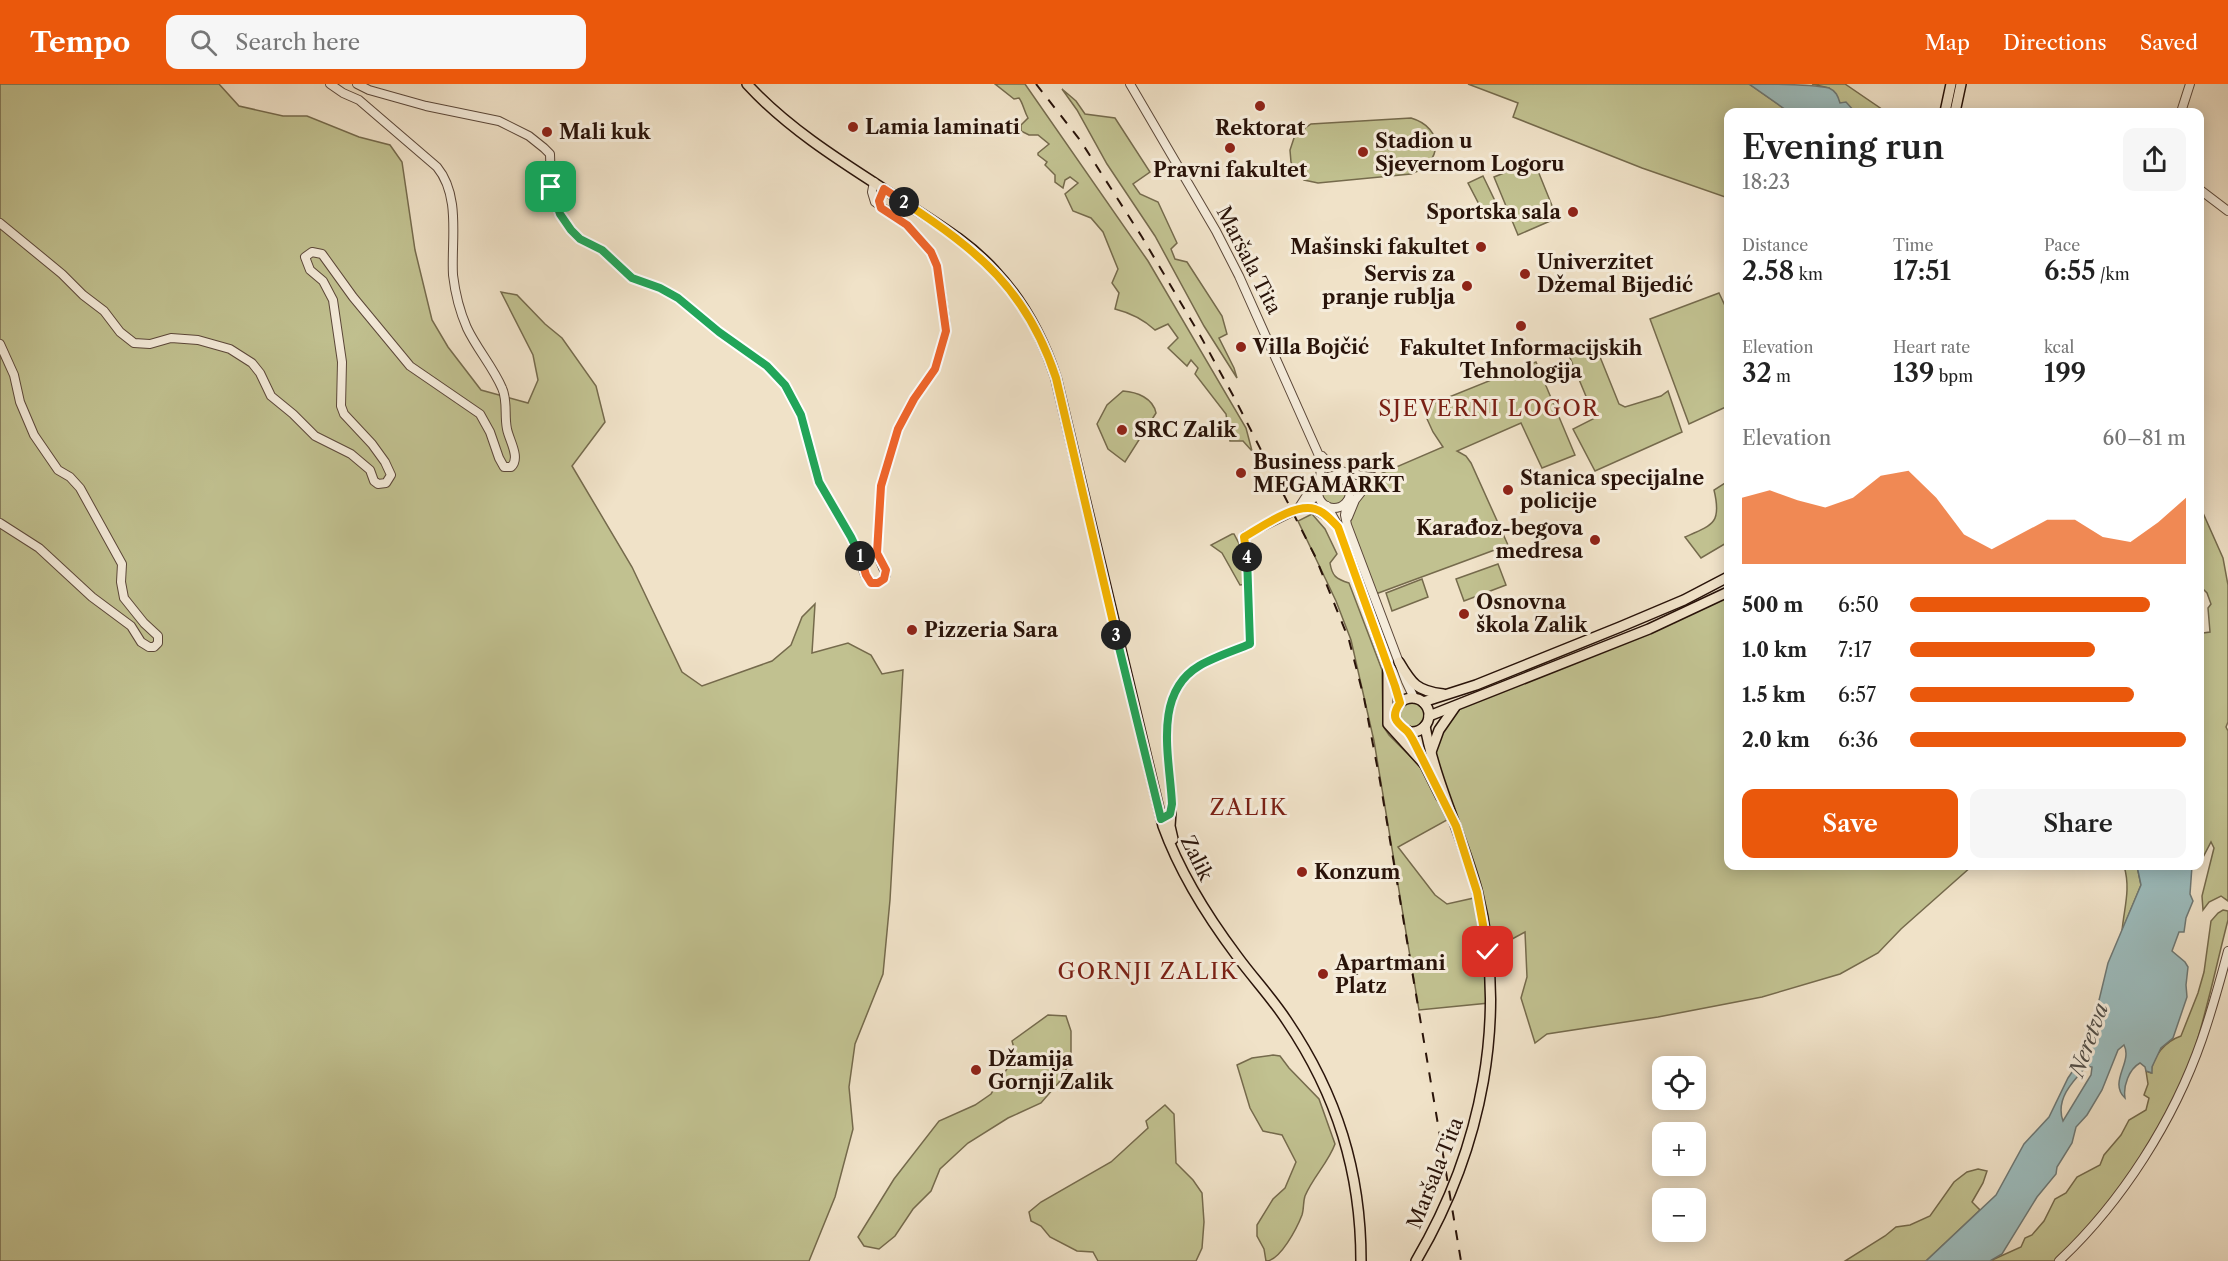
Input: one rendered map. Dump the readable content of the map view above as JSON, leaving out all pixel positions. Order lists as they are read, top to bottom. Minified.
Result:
{"streets":{"main road":["Maršala Tita","Zalik"]},"districts":["SJEVERNI LOGOR","ZALIK","GORNJI ZALIK"],"water":["Neretva"],"places":["Rektorat","Lamia laminati","Mali kuk","Pravni fakultet","Stadion u Sjevernom Logoru","Sportska sala","Mašinski fakultet","Univerzitet Džemal Bijedić","Servis za pranje rublja","Fakultet Informacijskih Tehnologija","Villa Bojčić","SRC Zalik","Business park MEGAMARKT","Stanica specijalne policije","Karađoz-begova medresa","Osnovna škola Zalik","Pizzeria Sara","Konzum","Apartmani Platz","Džamija Gornji Zalik"],"page":{"header":"Tempo","search":"Search here","nav":["Map","Directions","Saved"],"heading":["Evening run","18:23"],"pins":["2","1","4","3"],"stats":[["Distance","2.58 km"],["Time","17:51"],["Pace","6:55 /km"],["Elevation","32 m"],["Heart rate","139 bpm"],["kcal","199"]],"chart":["Elevation","60–81 m"],"list":[{"name":"500 m","note":"6:50"},{"name":"1.0 km","note":"7:17"},{"name":"1.5 km","note":"6:57"},{"name":"2.0 km","note":"6:36"}],"buttons":["Save","Share"],"map_buttons":["+","−"]}}
